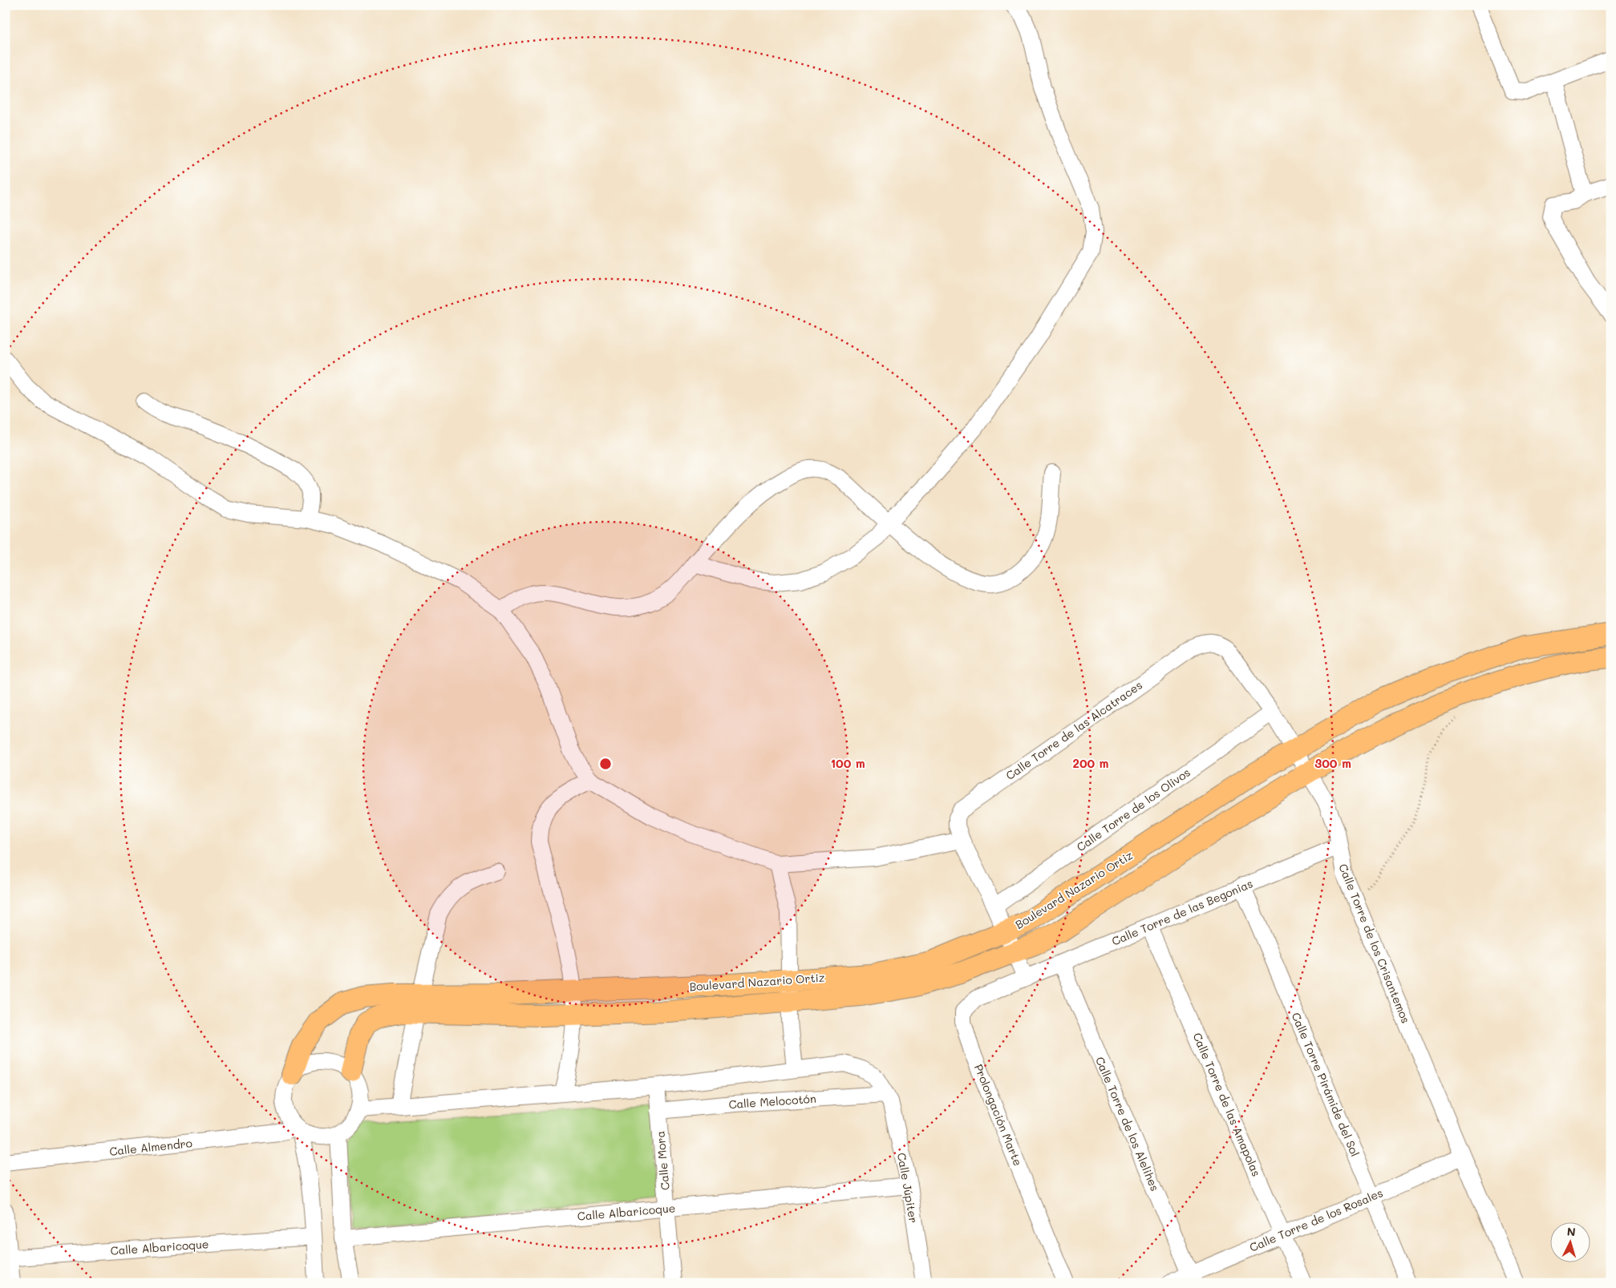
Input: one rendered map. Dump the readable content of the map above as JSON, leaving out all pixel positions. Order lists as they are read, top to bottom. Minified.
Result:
{"streets":{"main road":["Boulevard Nazario Ortiz"],"street":["Calle Torre de las Alcatraces","Calle Torre de los Olivos","Calle Torre de las Begonias","Calle Torre de los Crisantemos","Calle Torre Pirámide del Sol","Calle Melocotón","Calle Torre de las Amapolas","Prolongación Marte","Calle Torre de los Alelihes","Calle Almendro","Calle Mora","Calle Júpiter","Calle Albaricoque","Calle Torre de los Rosales"]},"crossings":[["Calle Torre de las Alcatraces","Calle Torre de los Crisantemos"],["Calle Torre de los Olivos","Calle Torre de los Crisantemos"],["Boulevard Nazario Ortiz","Calle Torre de los Crisantemos"],["Boulevard Nazario Ortiz","Calle Almendro"],["Boulevard Nazario Ortiz","Calle Júpiter"],["Calle Torre de las Begonias","Calle Torre de los Crisantemos"],["Calle Torre de las Begonias","Calle Torre Pirámide del Sol"],["Calle Torre de las Begonias","Calle Torre de las Amapolas"],["Calle Torre de las Begonias","Prolongación Marte"],["Calle Torre de las Begonias","Calle Torre de los Alelihes"],["Calle Torre de los Crisantemos","Calle Torre de los Rosales"],["Calle Torre Pirámide del Sol","Calle Torre de los Rosales"],["Calle Melocotón","Calle Mora"],["Calle Melocotón","Calle Júpiter"],["Calle Torre de las Amapolas","Calle Torre de los Rosales"],["Calle Torre de los Alelihes","Calle Torre de los Rosales"],["Calle Almendro","Calle Júpiter"],["Calle Mora","Calle Júpiter"],["Calle Mora","Calle Albaricoque"],["Calle Júpiter","Calle Albaricoque"]],"north":"top","rings":["100 m","200 m","300 m"]}
